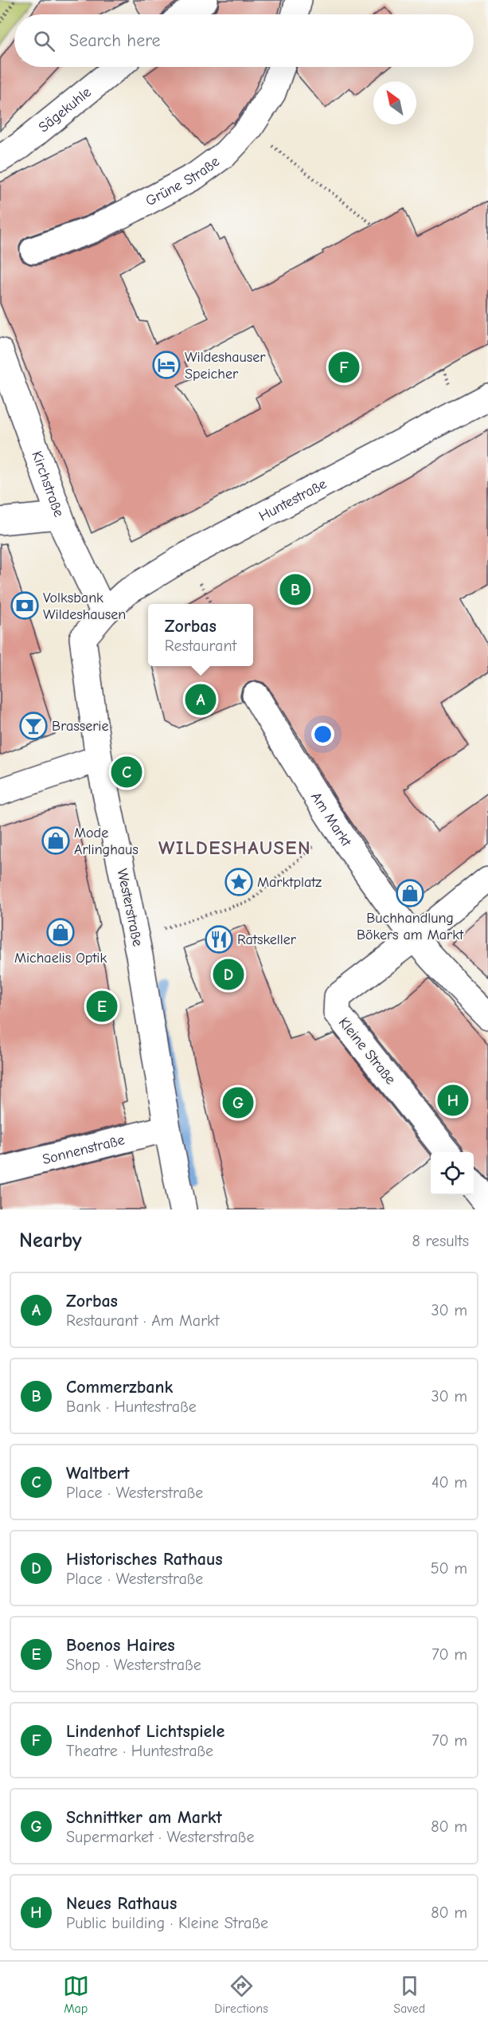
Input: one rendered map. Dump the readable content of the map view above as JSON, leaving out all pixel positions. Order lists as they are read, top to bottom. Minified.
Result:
{"streets":{"street":["Sägekuhle","Grüne Straße","Kirchstraße","Huntestraße","Am Markt","Westerstraße","Kleine Straße","Sonnenstraße"]},"crossings":[["Kirchstraße","Huntestraße"],["Kirchstraße","Westerstraße"],["Huntestraße","Westerstraße"],["Am Markt","Kleine Straße"],["Westerstraße","Sonnenstraße"]],"districts":["WILDESHAUSEN"],"places":{"hotel":["Wildeshauser Speicher"],"bank":["Volksbank Wildeshausen"],"bar":["Brasserie"],"shop":["Mode Arlinghaus","Buchhandlung Bökers am Markt","Michaelis Optik"],"place":["Marktplatz"],"restaurant":["Ratskeller"]},"north":"top left","page":{"search":"Search here","pins":["F","B","A","C","D","E","H","G"],"popup":["Zorbas","Restaurant"],"heading":["Nearby","8 results"],"list":[{"mark":"A","name":"Zorbas","note":"Restaurant · Am Markt","value":"30 m"},{"mark":"B","name":"Commerzbank","note":"Bank · Huntestraße","value":"30 m"},{"mark":"C","name":"Waltbert","note":"Place · Westerstraße","value":"40 m"},{"mark":"D","name":"Historisches Rathaus","note":"Place · Westerstraße","value":"50 m"},{"mark":"E","name":"Boenos Haires","note":"Shop · Westerstraße","value":"70 m"},{"mark":"F","name":"Lindenhof Lichtspiele","note":"Theatre · Huntestraße","value":"70 m"},{"mark":"G","name":"Schnittker am Markt","note":"Supermarket · Westerstraße","value":"80 m"},{"mark":"H","name":"Neues Rathaus","note":"Public building · Kleine Straße","value":"80 m"}],"nav":["Map","Directions","Saved"]}}
